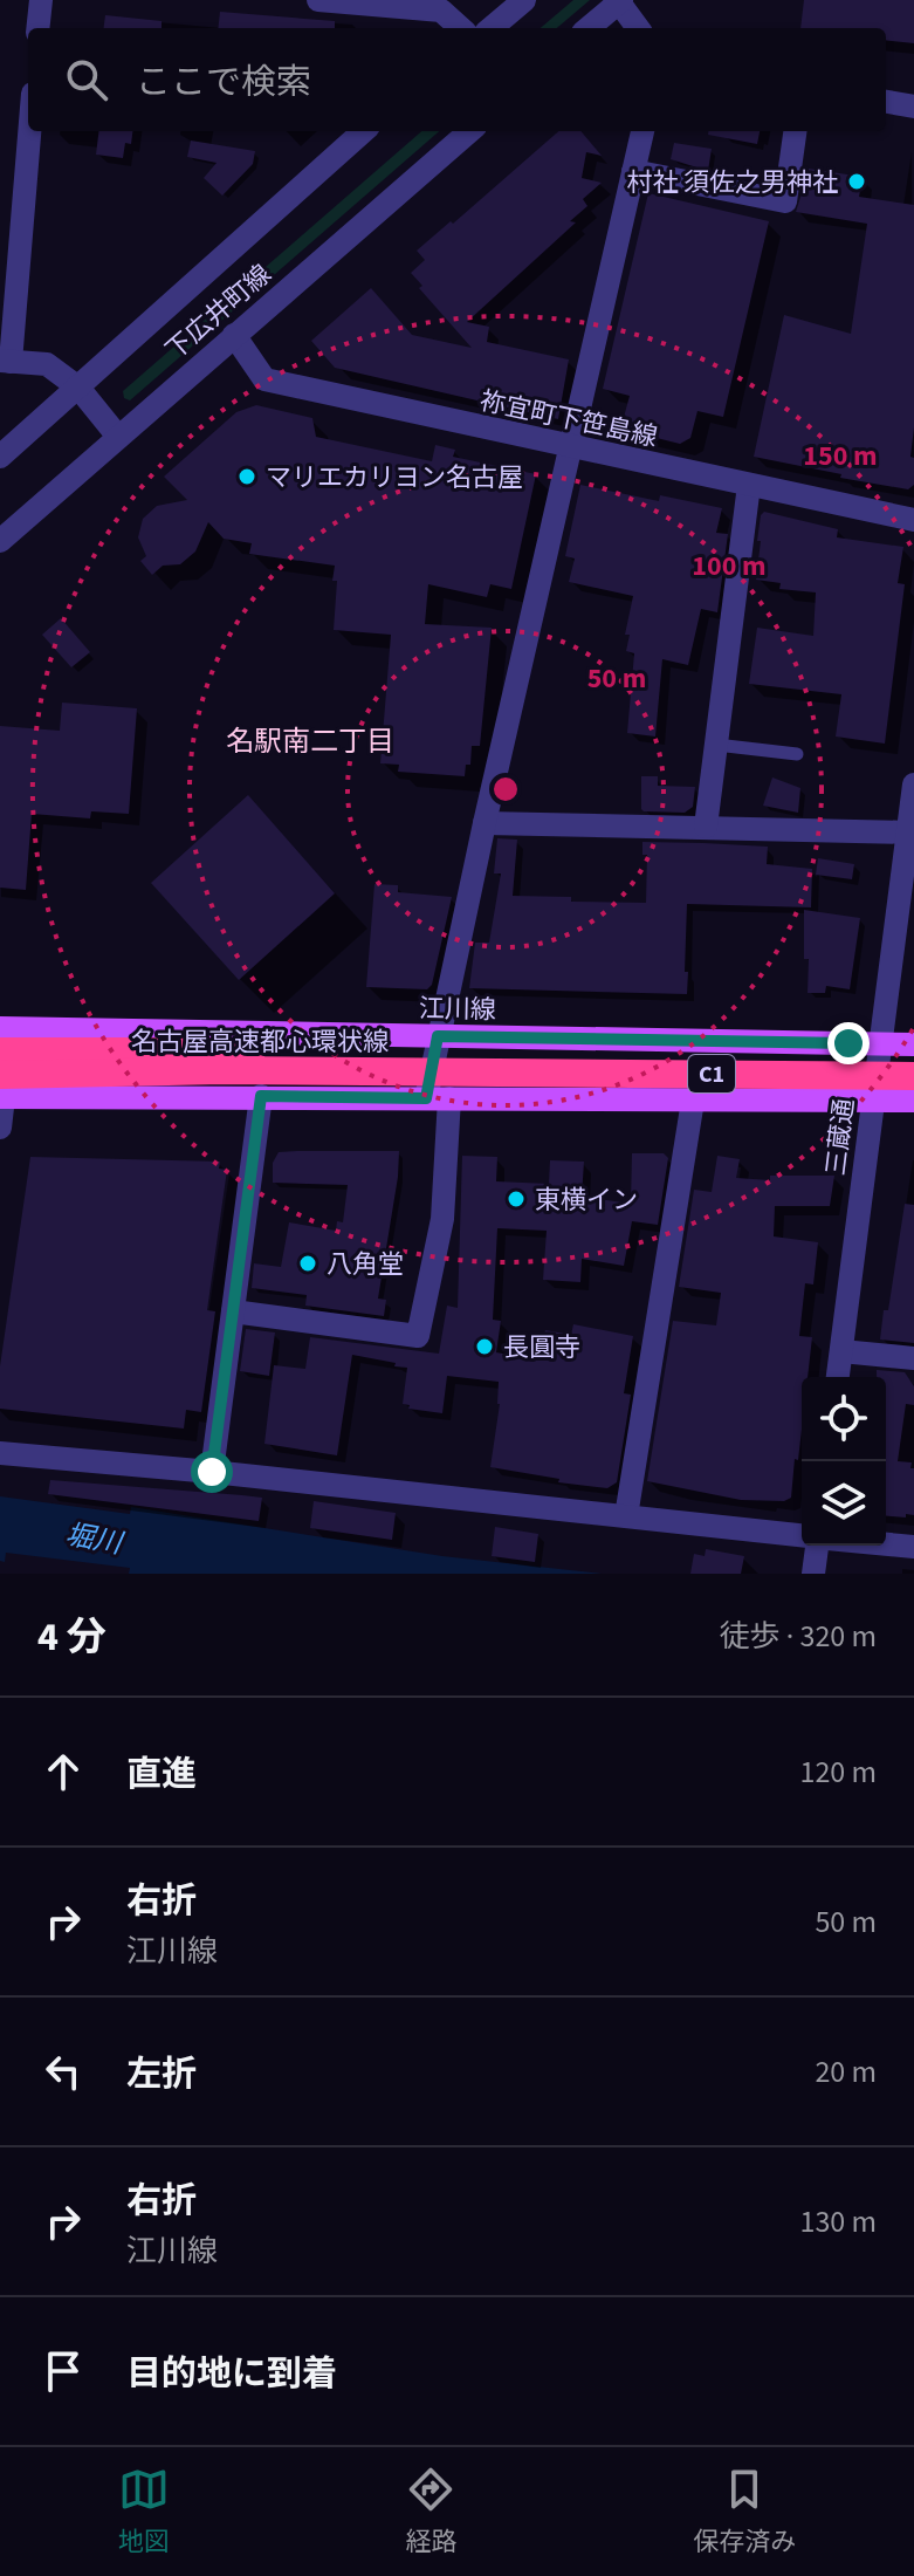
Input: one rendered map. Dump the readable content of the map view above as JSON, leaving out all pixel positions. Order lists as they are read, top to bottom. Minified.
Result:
{"streets":{"highway":["名古屋高速都心環状線","C1"],"main road":["江川線"],"street":["下広井町線","祢宜町下笹島線","三蔵通"]},"crossings":[["下広井町線","祢宜町下笹島線"],["江川線","三蔵通"]],"districts":["名駅南二丁目"],"water":["堀川"],"places":["村社 須佐之男神社","マリエカリヨン名古屋","東横イン","八角堂","長圓寺"],"page":{"search":"ここで検索","heading":["4 分","徒歩 · 320 m"],"list":[["直進","120 m"],["右折","江川線","50 m"],["左折","20 m"],["右折","江川線","130 m"],"目的地に到着"],"nav":["地図","経路","保存済み"]},"rings":["150 m","100 m","50 m"]}
